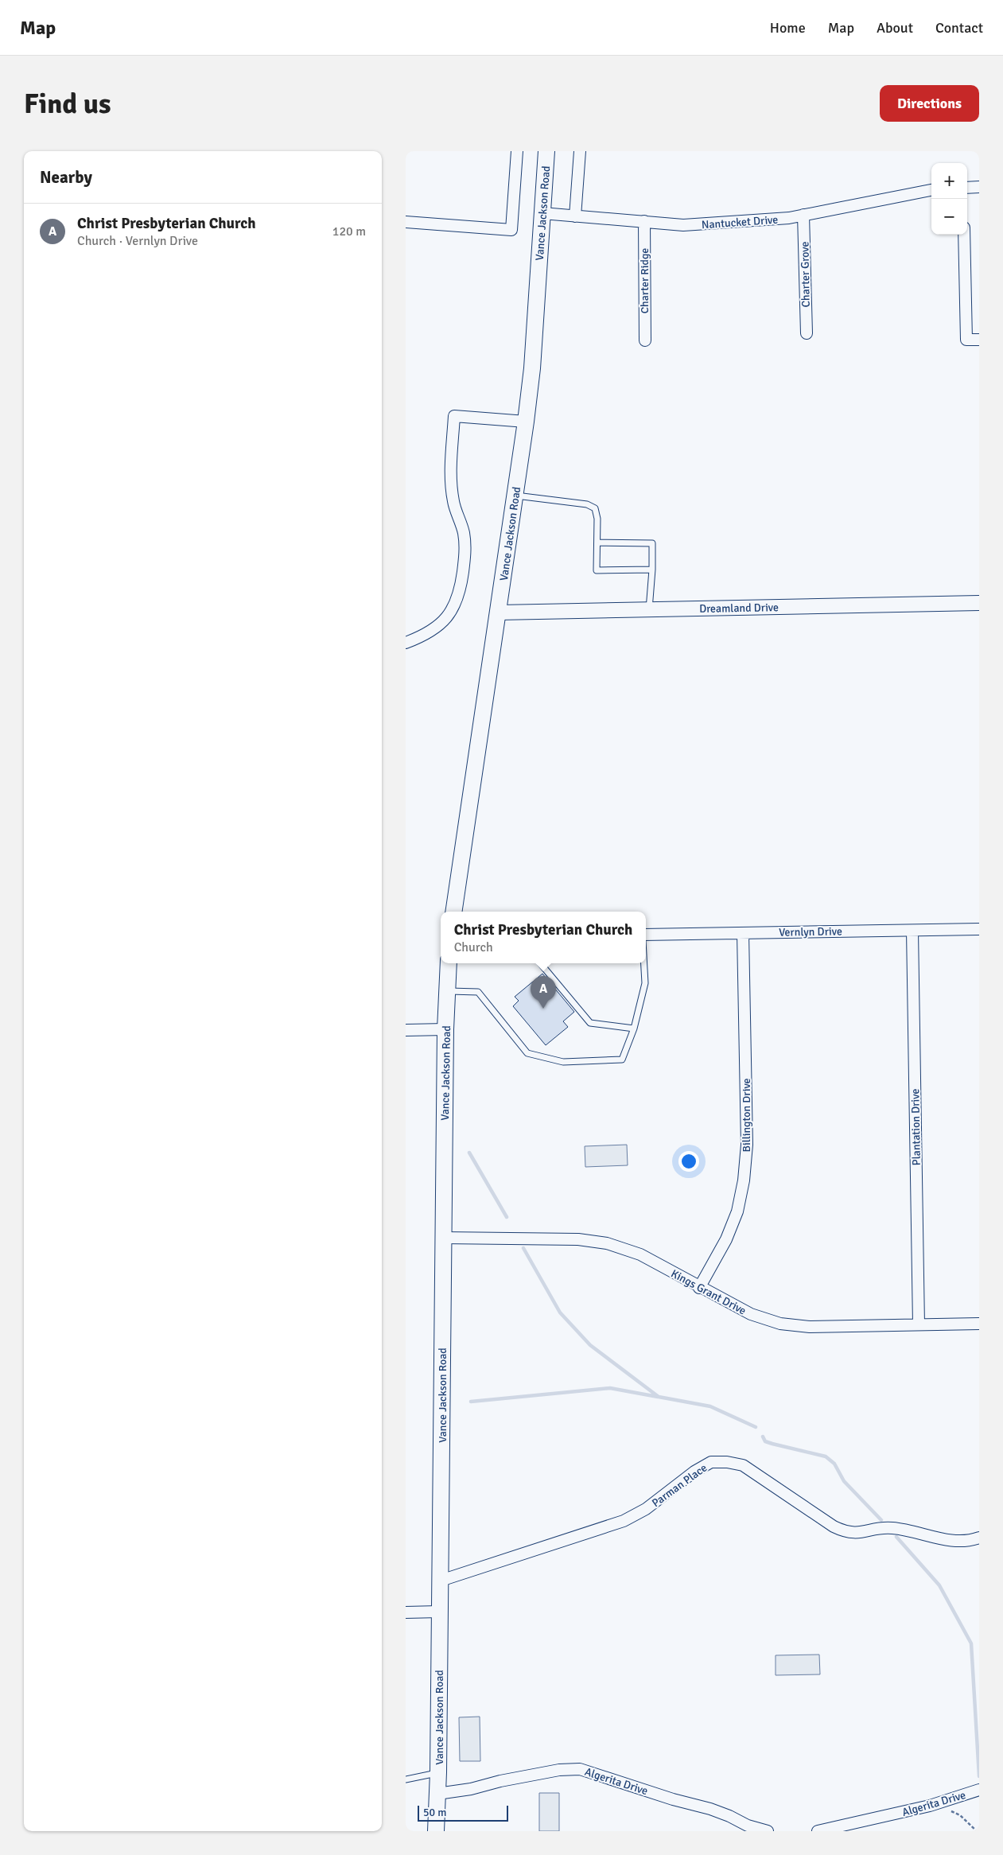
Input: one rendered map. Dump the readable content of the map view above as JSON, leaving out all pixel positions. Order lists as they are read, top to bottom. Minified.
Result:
{"streets":{"main road":["Vance Jackson Road"],"street":["Nantucket Drive","Charter Grove","Charter Ridge","Dreamland Drive","Vernlyn Drive","Billington Drive","Plantation Drive","Kings Grant Drive","Parman Place","Algerita Drive"]},"crossings":[["Vance Jackson Road","Nantucket Drive"],["Vance Jackson Road","Dreamland Drive"],["Vance Jackson Road","Kings Grant Drive"],["Vance Jackson Road","Parman Place"],["Vance Jackson Road","Algerita Drive"],["Nantucket Drive","Charter Grove"],["Nantucket Drive","Charter Ridge"],["Vernlyn Drive","Billington Drive"],["Vernlyn Drive","Plantation Drive"],["Billington Drive","Kings Grant Drive"],["Plantation Drive","Kings Grant Drive"]],"scale_bar":"50 m","page":{"header":"Map","nav":["Home","Map","About","Contact"],"buttons":"Directions","title":"Find us","heading":"Nearby","map_buttons":["+","−"],"list":[{"mark":"A","name":"Christ Presbyterian Church","note":"Church · Vernlyn Drive","value":"120 m"}],"popup":["Christ Presbyterian Church","Church"],"pins":"A","scale":"50 m"}}
